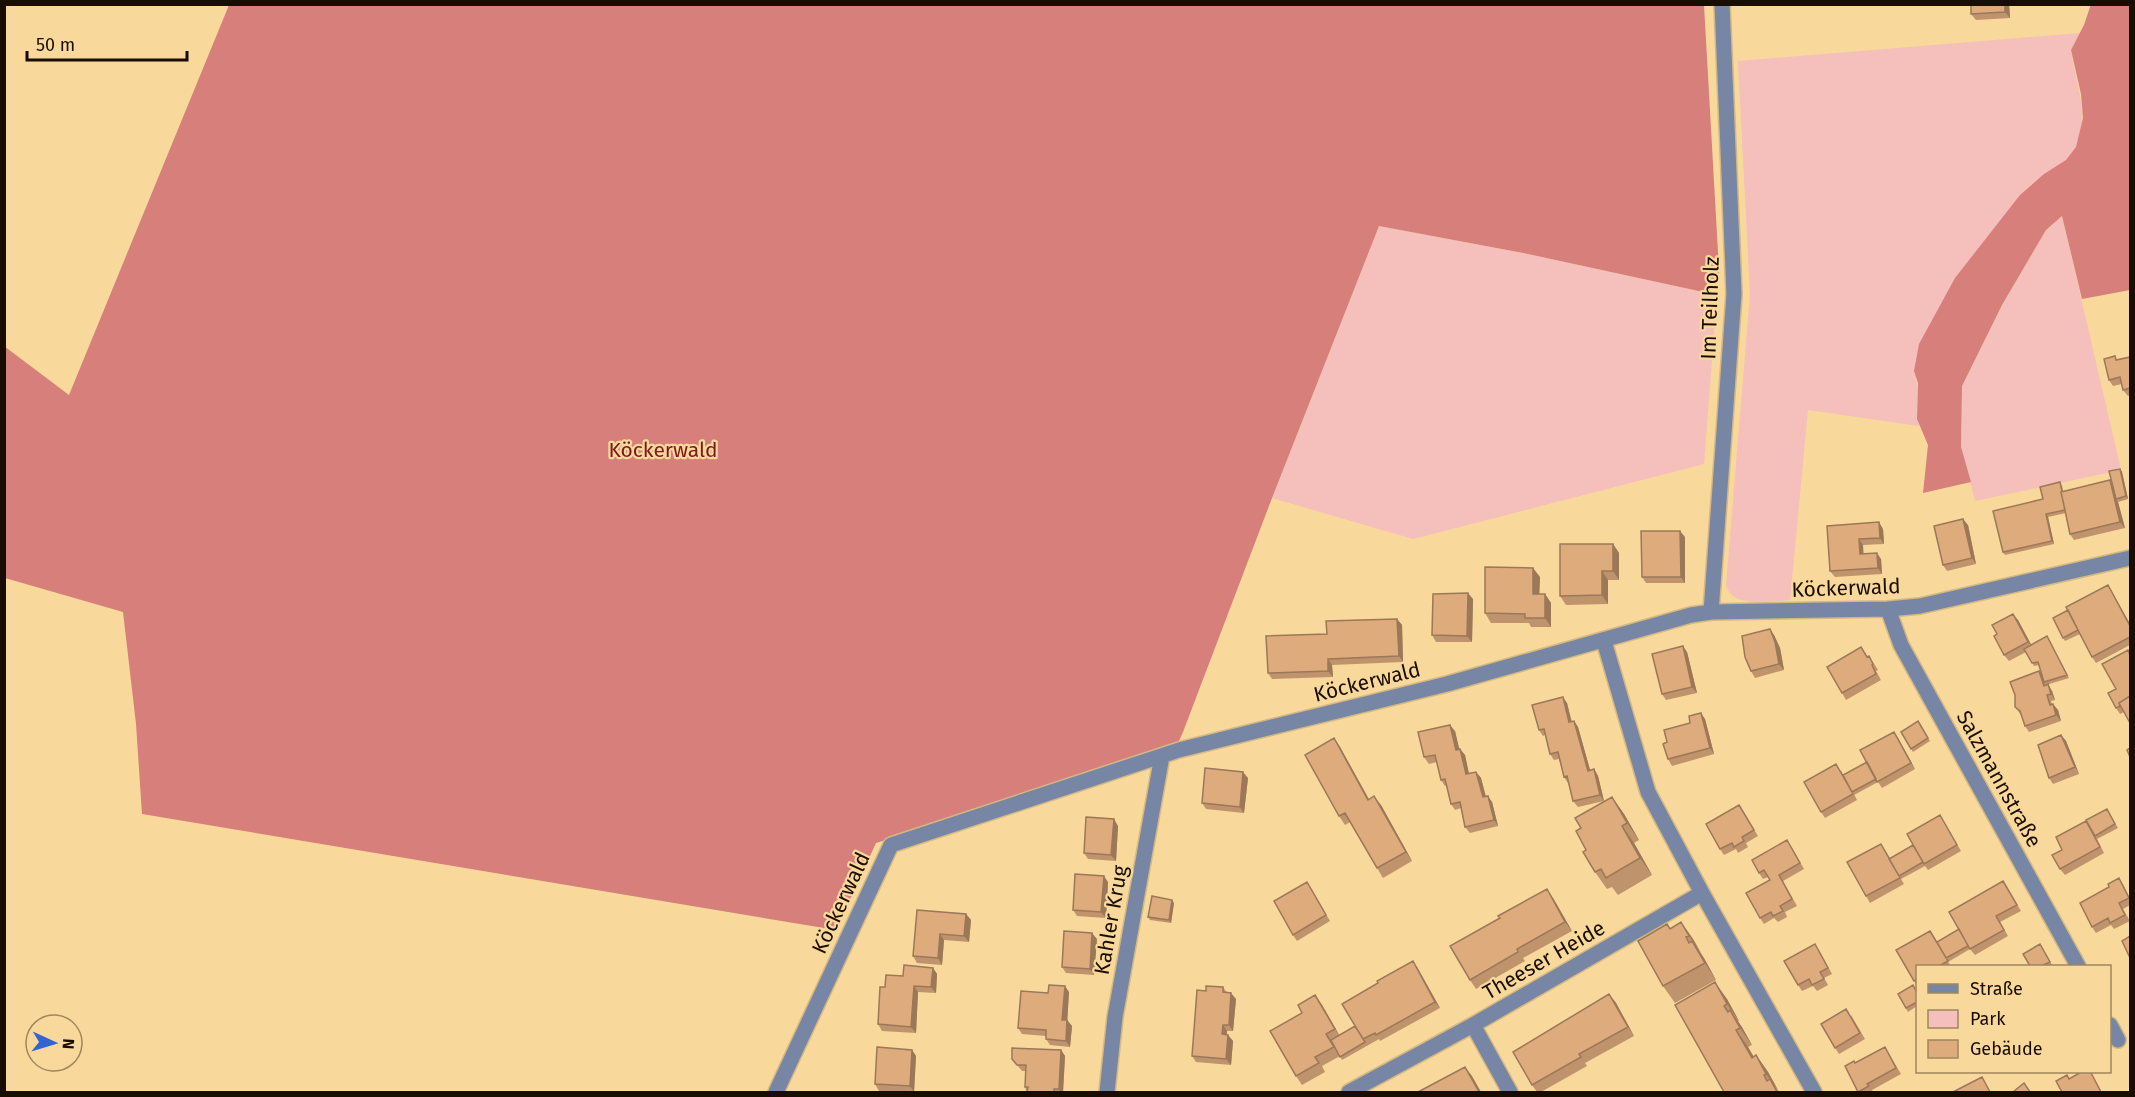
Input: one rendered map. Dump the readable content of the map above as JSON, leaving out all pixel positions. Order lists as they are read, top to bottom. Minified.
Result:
{"streets":{"street":["Im Teilholz","Köckerwald","Salzmannstraße","Kahler Krug","Theeser Heide"]},"crossings":[["Im Teilholz","Köckerwald"],["Köckerwald","Salzmannstraße"],["Köckerwald","Kahler Krug"]],"parks":["Köckerwald"],"legend":["Straße","Park","Gebäude"],"scale_bar":"50 m","north":"right"}
